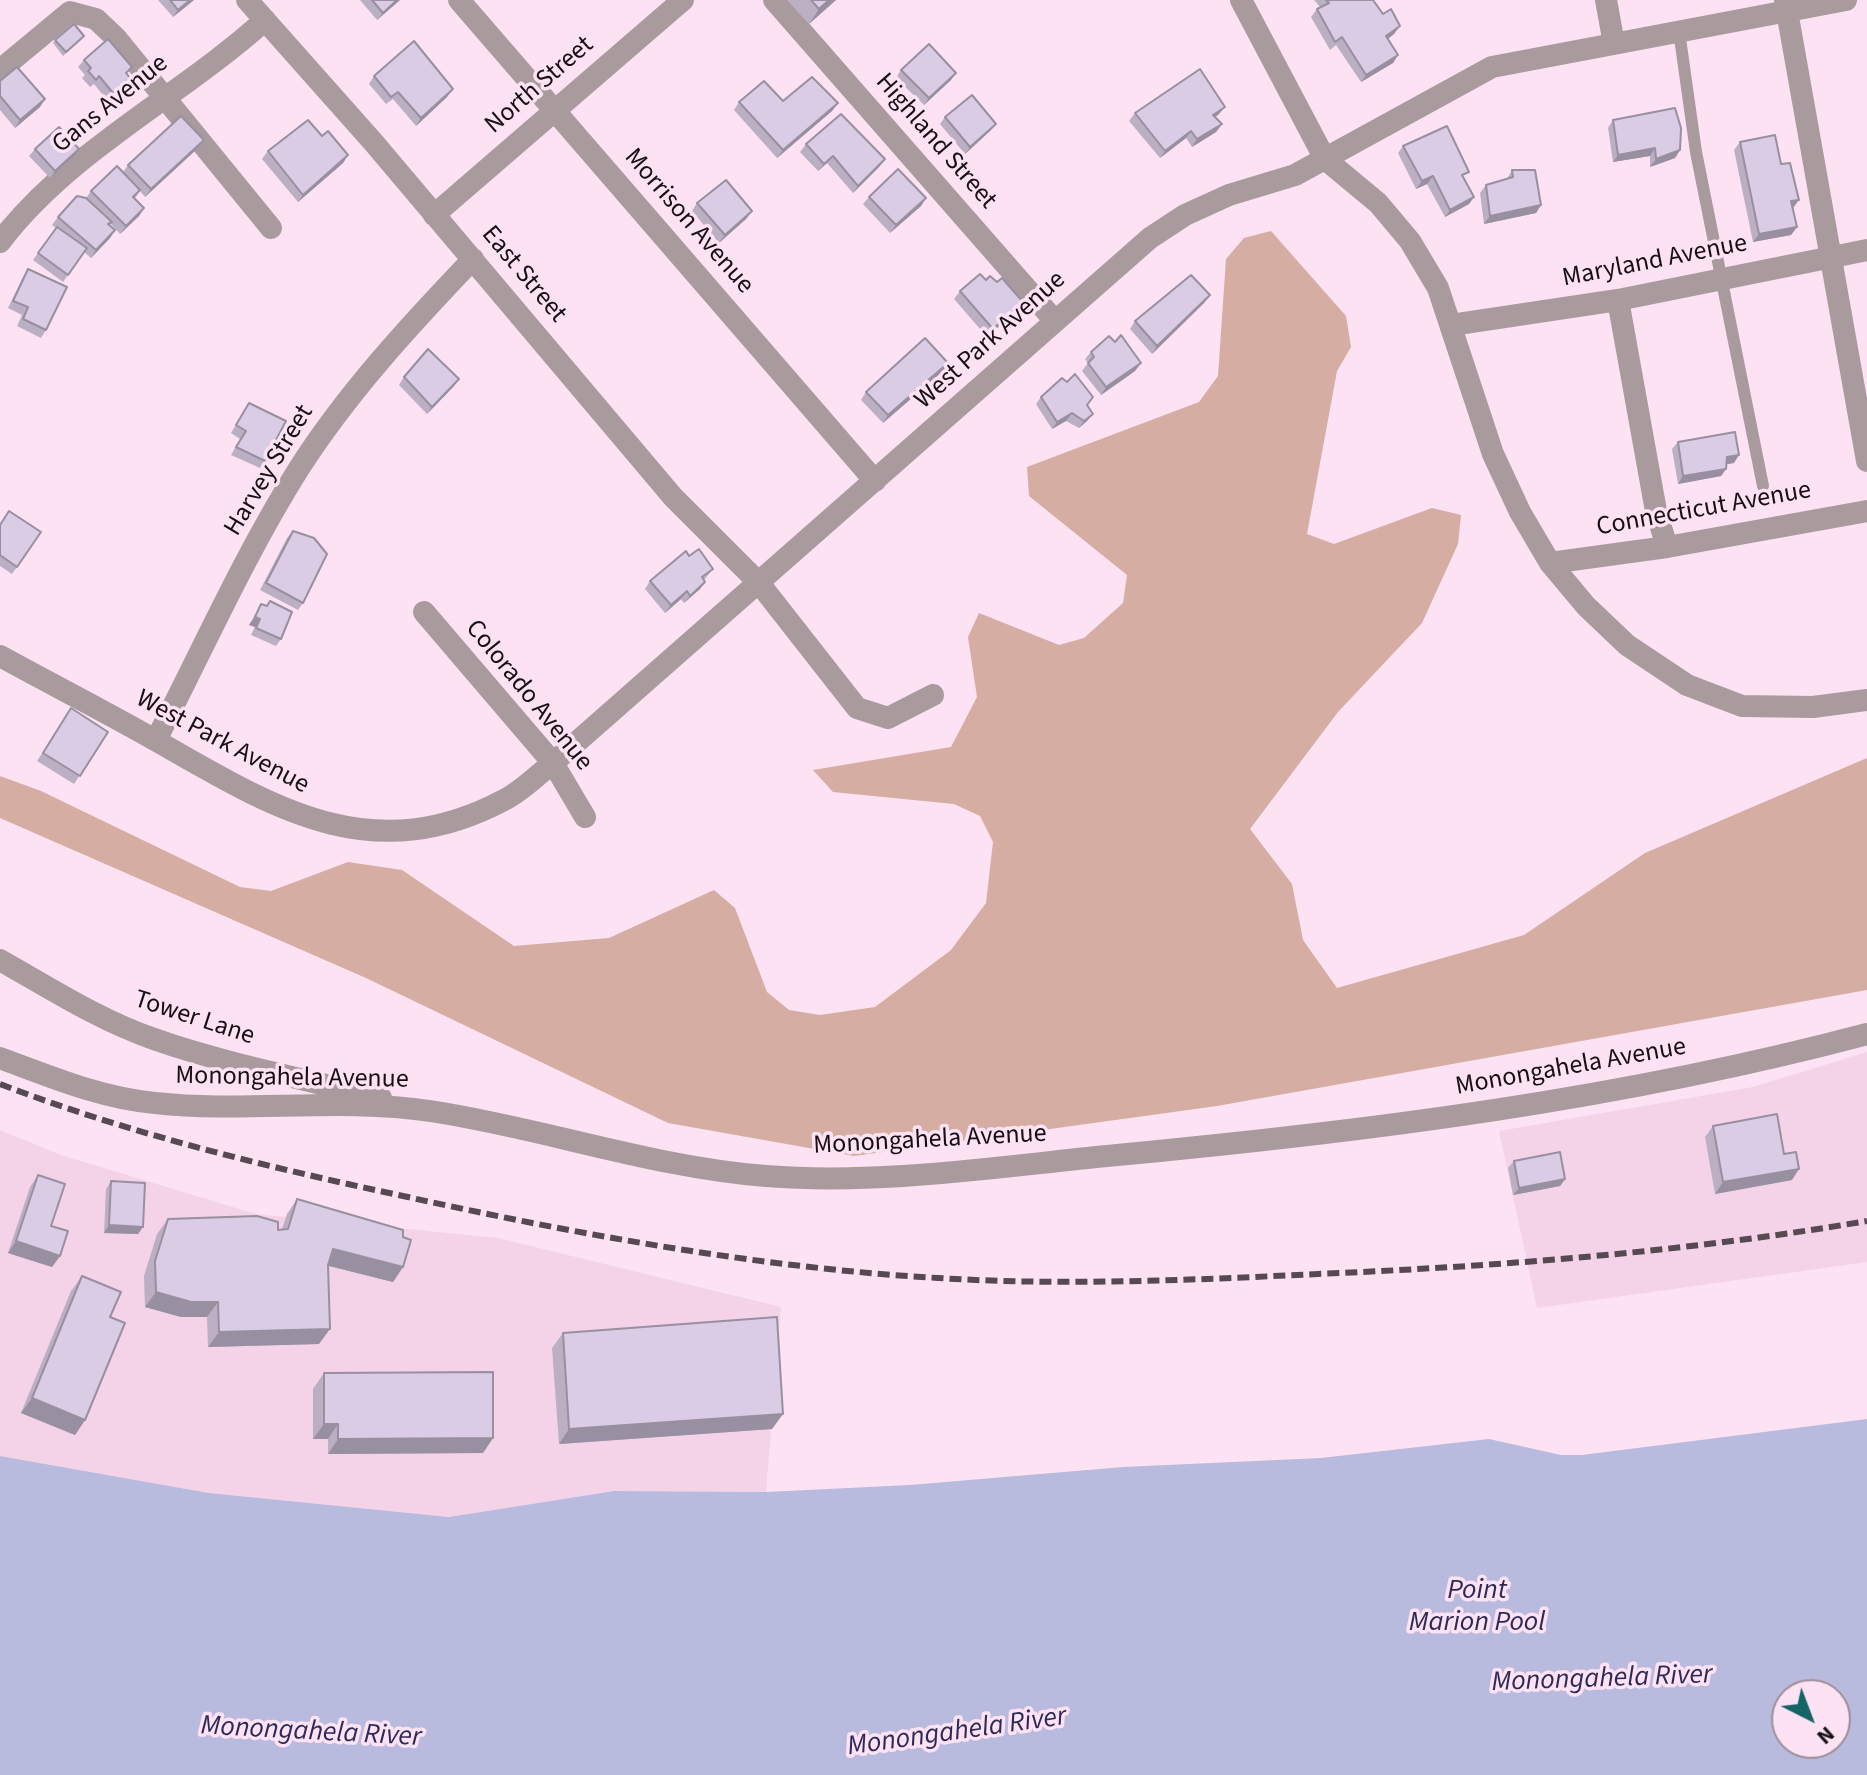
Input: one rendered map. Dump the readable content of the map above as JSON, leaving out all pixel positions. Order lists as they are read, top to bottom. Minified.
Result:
{"streets":{"street":["North Street","Gans Avenue","Highland Street","Morrison Avenue","Maryland Avenue","East Street","West Park Avenue","Harvey Street","Connecticut Avenue","Colorado Avenue","Tower Lane","Monongahela Avenue"]},"crossings":[["North Street","Morrison Avenue"],["North Street","East Street"],["Gans Avenue","East Street"],["Highland Street","West Park Avenue"],["Morrison Avenue","West Park Avenue"],["East Street","West Park Avenue"],["East Street","Harvey Street"],["West Park Avenue","Harvey Street"],["West Park Avenue","Colorado Avenue"],["Tower Lane","Monongahela Avenue"]],"water":["Point Marion Pool","Monongahela River"],"north":"bottom right"}
